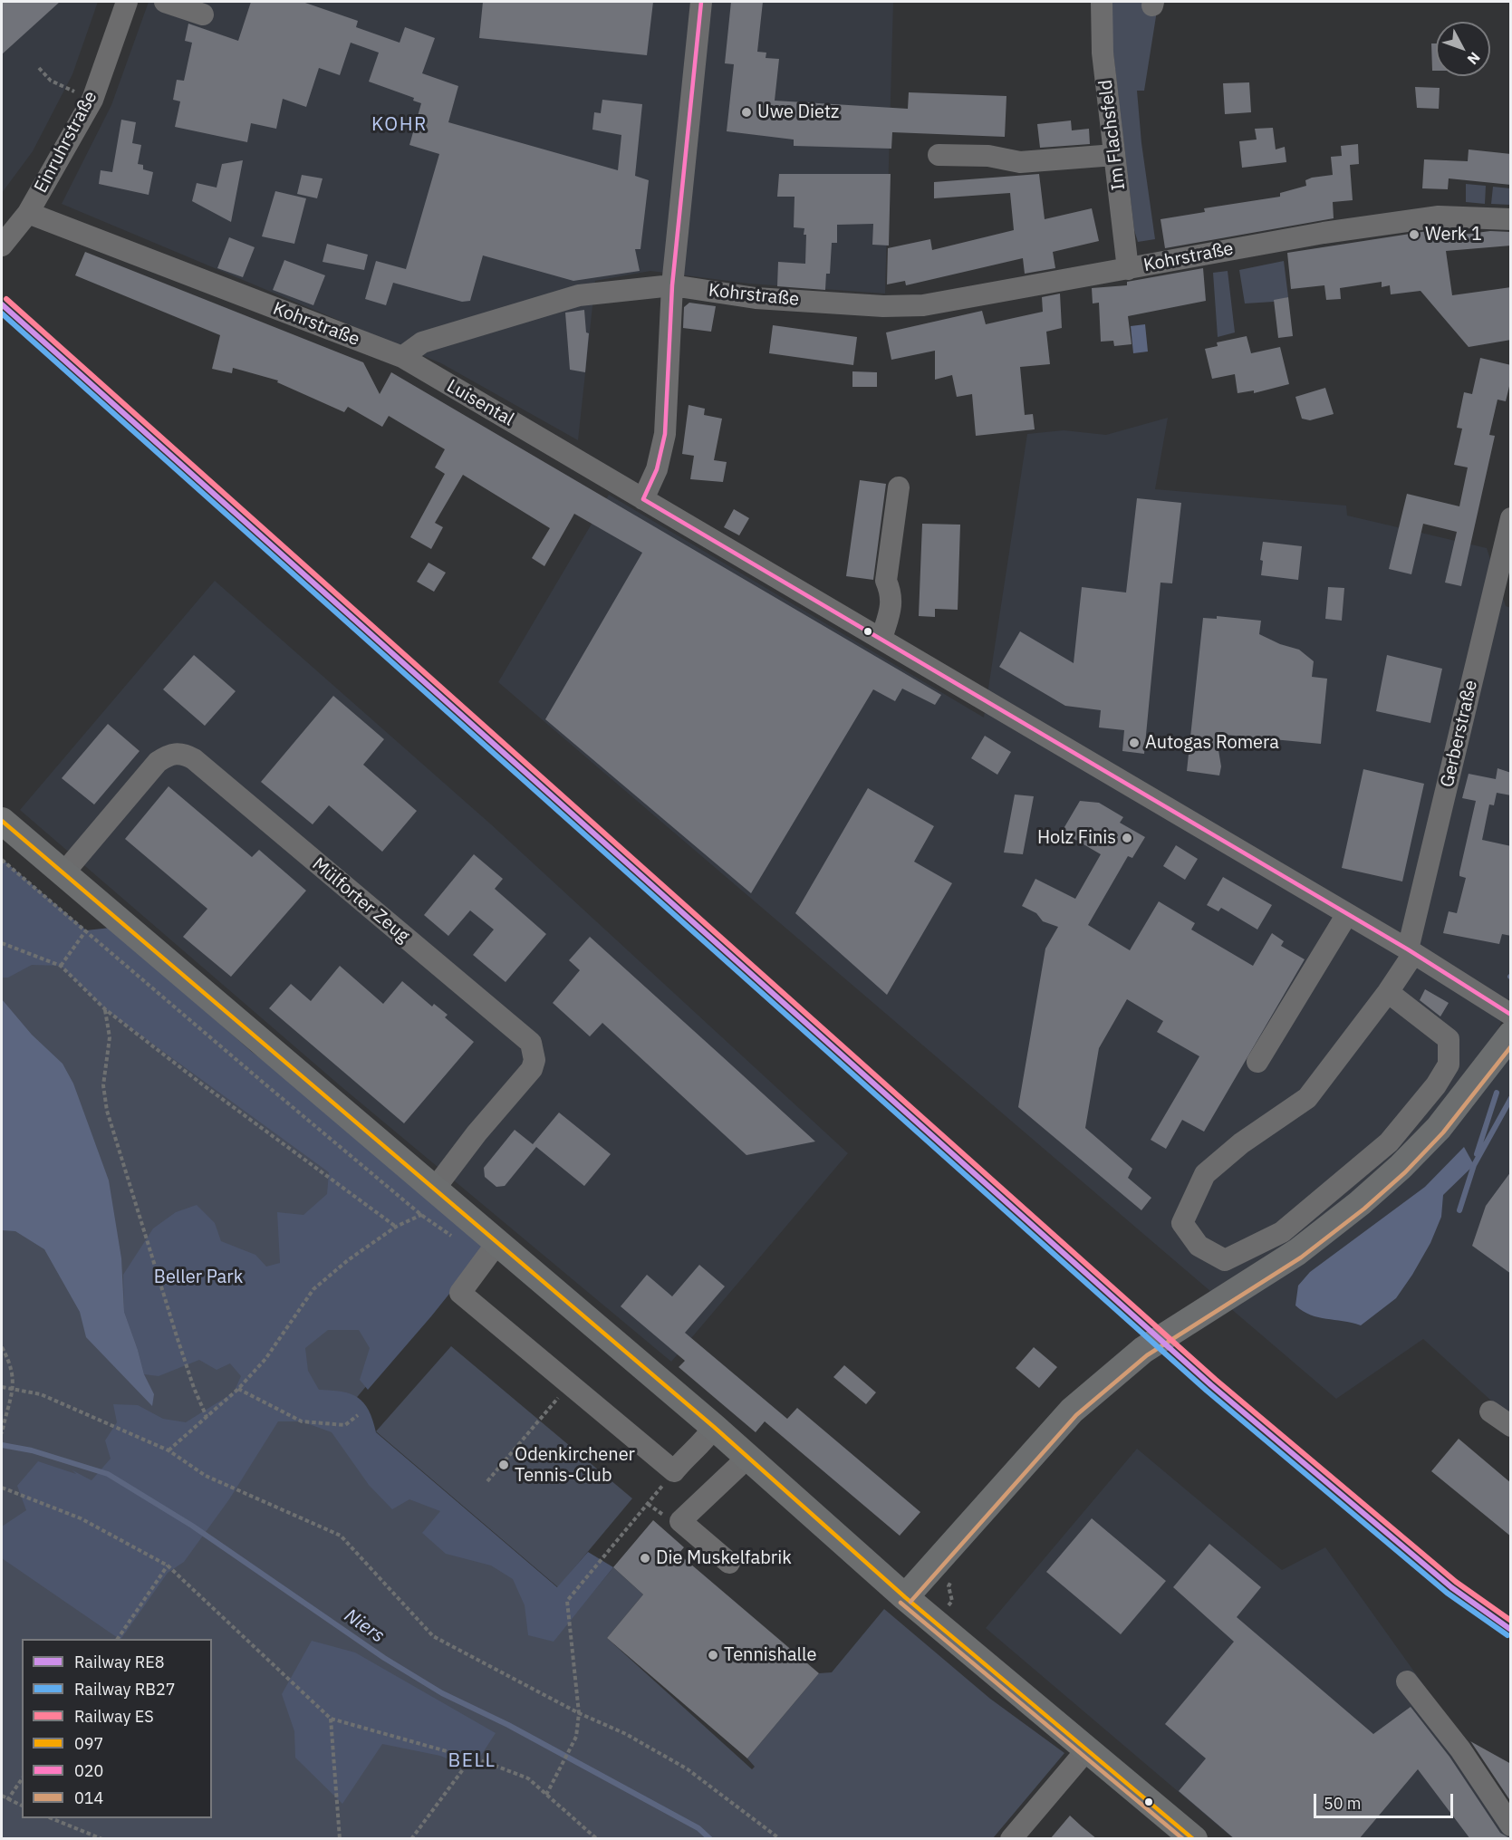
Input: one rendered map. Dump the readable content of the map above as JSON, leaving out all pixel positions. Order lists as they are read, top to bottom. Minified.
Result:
{"streets":{"street":["Im Flachsfeld","Einruhrstraße","Kohrstraße","Luisental","Gerberstraße","Mülforter Zeug"]},"crossings":[["Im Flachsfeld","Kohrstraße"],["Einruhrstraße","Kohrstraße"],["Kohrstraße","Luisental"],["Luisental","Gerberstraße"]],"districts":["KOHR","BELL"],"water":["Niers"],"parks":["Beller Park"],"places":["Uwe Dietz","Werk 1","Autogas Romera","Holz Finis","Odenkirchener Tennis-Club","Die Muskelfabrik","Tennishalle"],"lines":["transit line 020","rail line ES","rail line RE8","rail line RB27","transit line 097","transit line 014"],"legend":["Railway RE8","Railway RB27","Railway ES","097","020","014"],"scale_bar":"50 m","north":"bottom right"}
